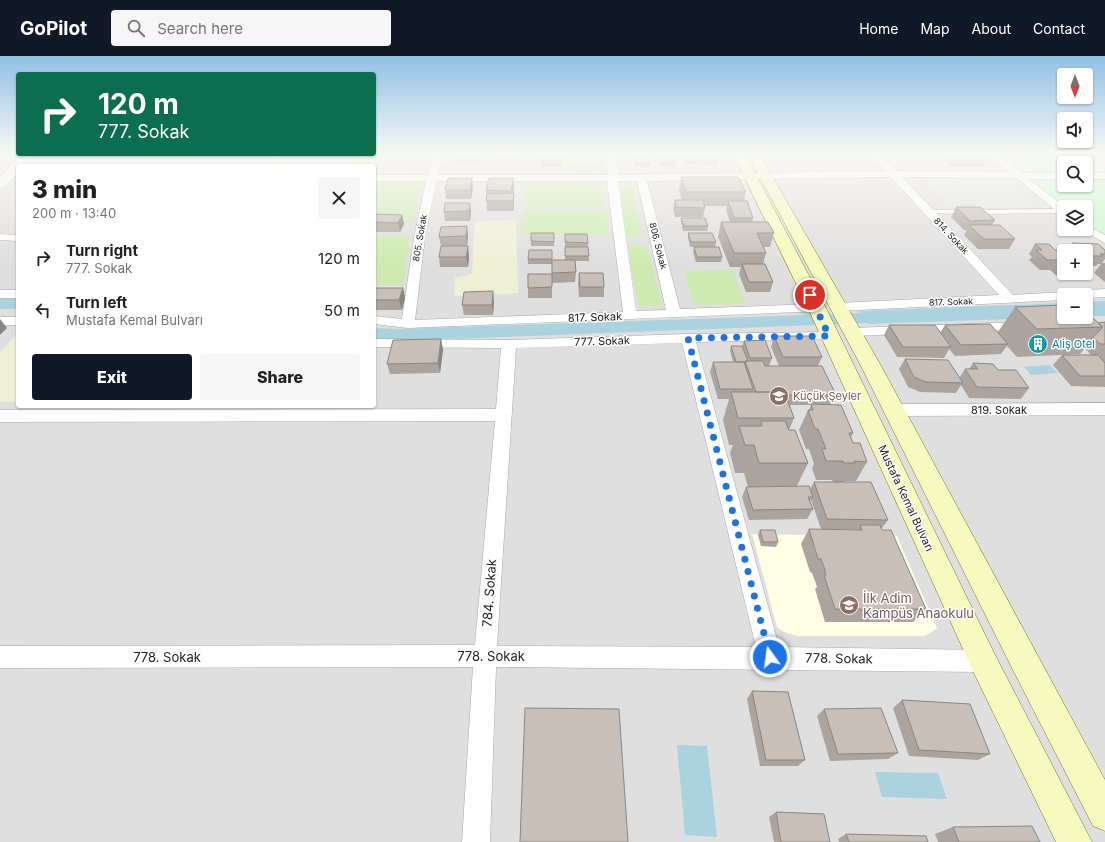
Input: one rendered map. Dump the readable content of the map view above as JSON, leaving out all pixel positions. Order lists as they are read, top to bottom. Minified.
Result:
{"streets":{"main road":["Mustafa Kemal Bulvarı"],"street":["814. Sokak","805. Sokak","806. Sokak","817. Sokak","777. Sokak","819. Sokak","784. Sokak","778. Sokak"]},"crossings":[["814. Sokak","817. Sokak"],["805. Sokak","817. Sokak"],["806. Sokak","817. Sokak"],["817. Sokak","Mustafa Kemal Bulvarı"],["777. Sokak","Mustafa Kemal Bulvarı"],["777. Sokak","784. Sokak"],["819. Sokak","Mustafa Kemal Bulvarı"],["Mustafa Kemal Bulvarı","778. Sokak"],["784. Sokak","778. Sokak"]],"places":{"building":["Aliş Otel"],"school or university":["Küçük Şeyler","İlk Adim Kampüs Anaokulu"]},"north":"bottom","page":{"header":"GoPilot","search":"Search here","nav":["Home","Map","About","Contact"],"map_buttons":["+","−"],"turn":["120 m","777. Sokak"],"heading":["3 min","200 m · 13:40"],"list":[{"name":"Turn right","note":"777. Sokak","value":"120 m"},{"name":"Turn left","note":"Mustafa Kemal Bulvarı","value":"50 m"}],"buttons":["Exit","Share"]}}
